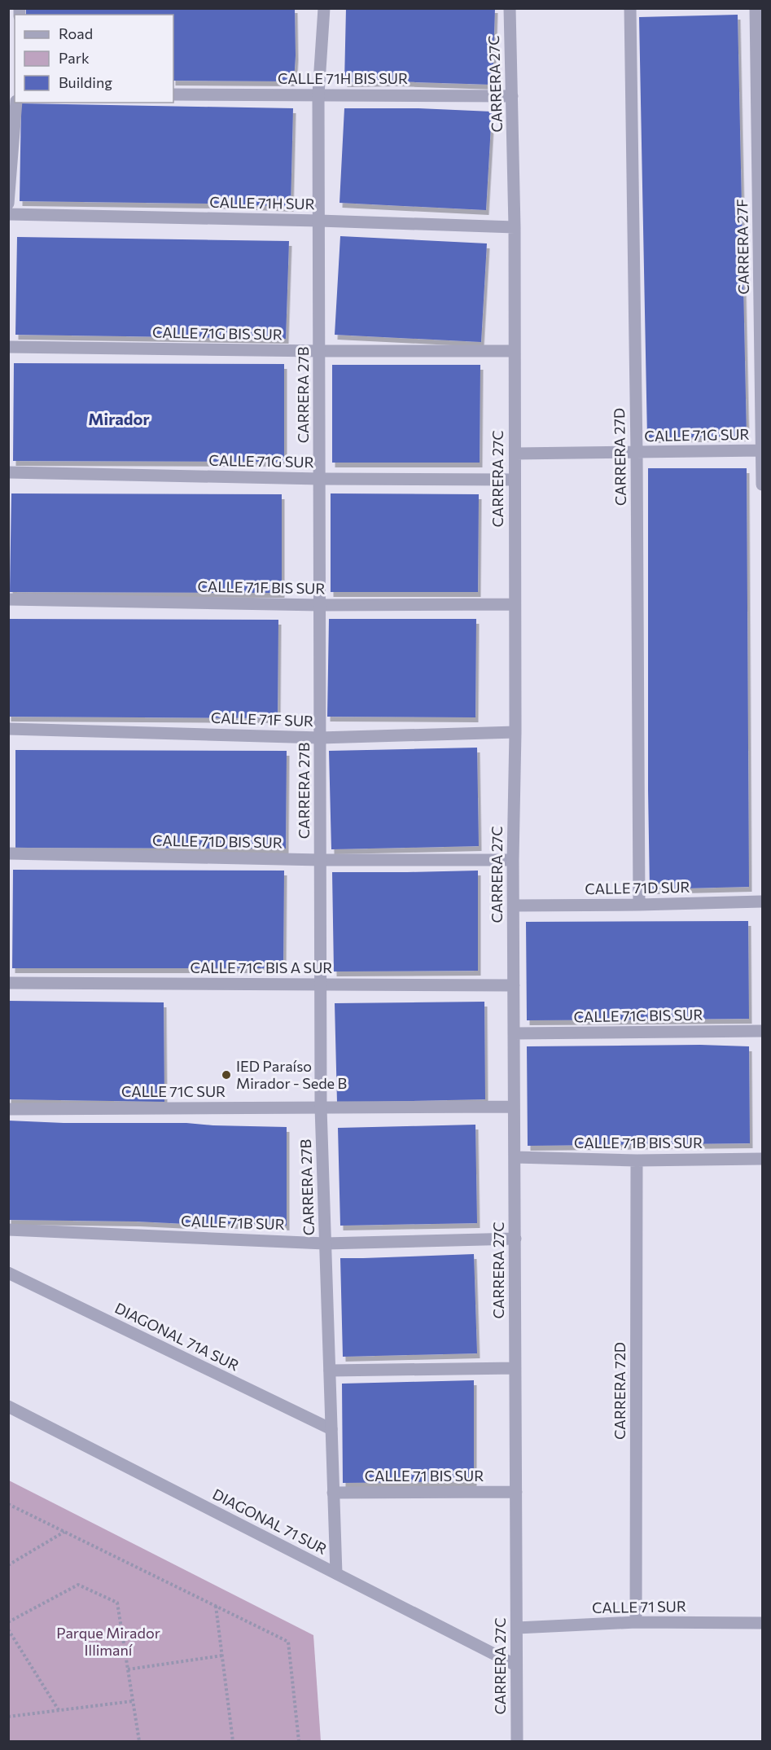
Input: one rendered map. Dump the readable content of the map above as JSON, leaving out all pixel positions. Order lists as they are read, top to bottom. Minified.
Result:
{"streets":{"street":["CALLE 71H BIS SUR","CARRERA 27C","CALLE 71H SUR","CARRERA 27F","CALLE 71G BIS SUR","CARRERA 27B","CALLE 71G SUR","CARRERA 27D","CALLE 71F BIS SUR","CALLE 71F SUR","CALLE 71D BIS SUR","CALLE 71D SUR","CALLE 71C BIS A SUR","CALLE 71C BIS SUR","CALLE 71C SUR","CALLE 71B BIS SUR","CALLE 71B SUR","DIAGONAL 71A SUR","CARRERA 72D","CALLE 71 BIS SUR","DIAGONAL 71 SUR","CALLE 71 SUR"]},"crossings":[["CALLE 71H BIS SUR","CARRERA 27C"],["CALLE 71H BIS SUR","CARRERA 27B"],["CARRERA 27C","CALLE 71H SUR"],["CARRERA 27C","CALLE 71G BIS SUR"],["CARRERA 27C","CALLE 71G SUR"],["CARRERA 27C","CALLE 71F BIS SUR"],["CARRERA 27C","CALLE 71F SUR"],["CARRERA 27C","CALLE 71D BIS SUR"],["CARRERA 27C","CALLE 71D SUR"],["CARRERA 27C","CALLE 71C BIS A SUR"],["CARRERA 27C","CALLE 71C BIS SUR"],["CARRERA 27C","CALLE 71C SUR"],["CARRERA 27C","CALLE 71B BIS SUR"],["CARRERA 27C","CALLE 71B SUR"],["CARRERA 27C","CALLE 71 BIS SUR"],["CARRERA 27C","DIAGONAL 71 SUR"],["CARRERA 27C","CALLE 71 SUR"],["CALLE 71H SUR","CARRERA 27B"],["CARRERA 27F","CALLE 71G SUR"],["CALLE 71G BIS SUR","CARRERA 27B"],["CARRERA 27B","CALLE 71G SUR"],["CARRERA 27B","CALLE 71F BIS SUR"],["CARRERA 27B","CALLE 71F SUR"],["CARRERA 27B","CALLE 71D BIS SUR"],["CARRERA 27B","CALLE 71C BIS A SUR"],["CARRERA 27B","CALLE 71C SUR"],["CARRERA 27B","CALLE 71B SUR"],["CARRERA 27B","DIAGONAL 71A SUR"],["CARRERA 27B","CALLE 71 BIS SUR"],["CARRERA 27B","DIAGONAL 71 SUR"],["CALLE 71G SUR","CARRERA 27D"],["CARRERA 27D","CALLE 71D SUR"],["CALLE 71B BIS SUR","CARRERA 72D"],["CARRERA 72D","CALLE 71 SUR"]],"districts":["Mirador"],"parks":["Parque Mirador Illimaní"],"places":["IED Paraíso Mirador - Sede B"],"legend":["Road","Park","Building"]}
